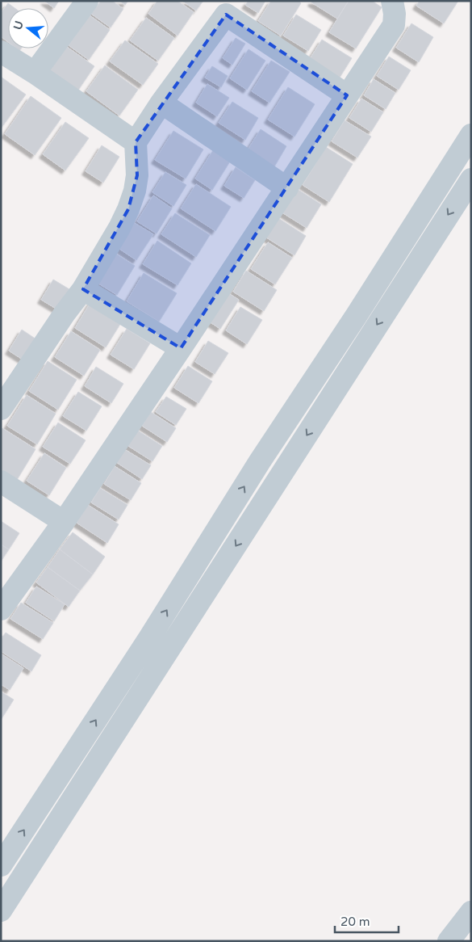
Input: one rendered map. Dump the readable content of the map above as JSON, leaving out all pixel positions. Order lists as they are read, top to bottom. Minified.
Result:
{"scale_bar":"20 m","north":"left"}
